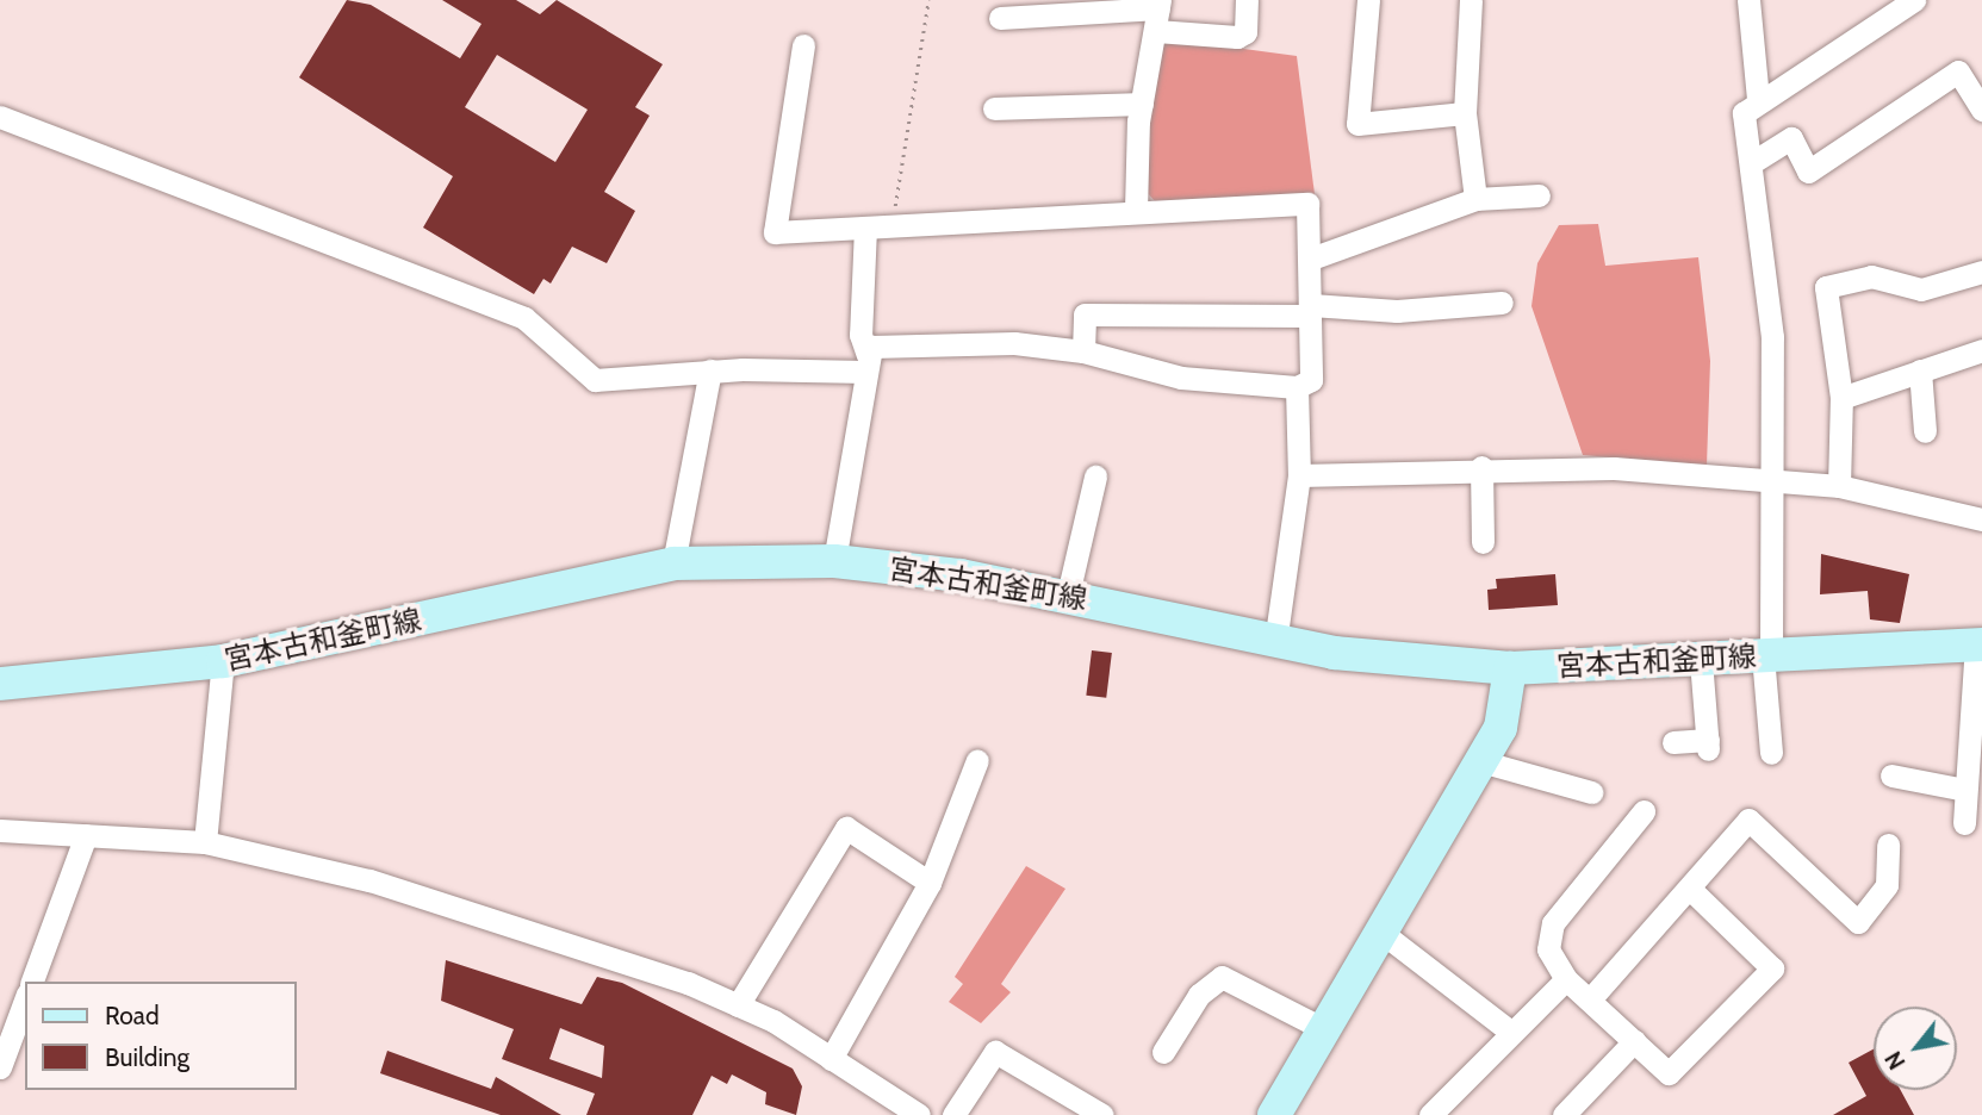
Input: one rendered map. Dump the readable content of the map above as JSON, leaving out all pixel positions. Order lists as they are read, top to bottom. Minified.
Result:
{"streets":{"street":["宮本古和釜町線"]},"legend":["Road","Building"],"north":"bottom left"}
